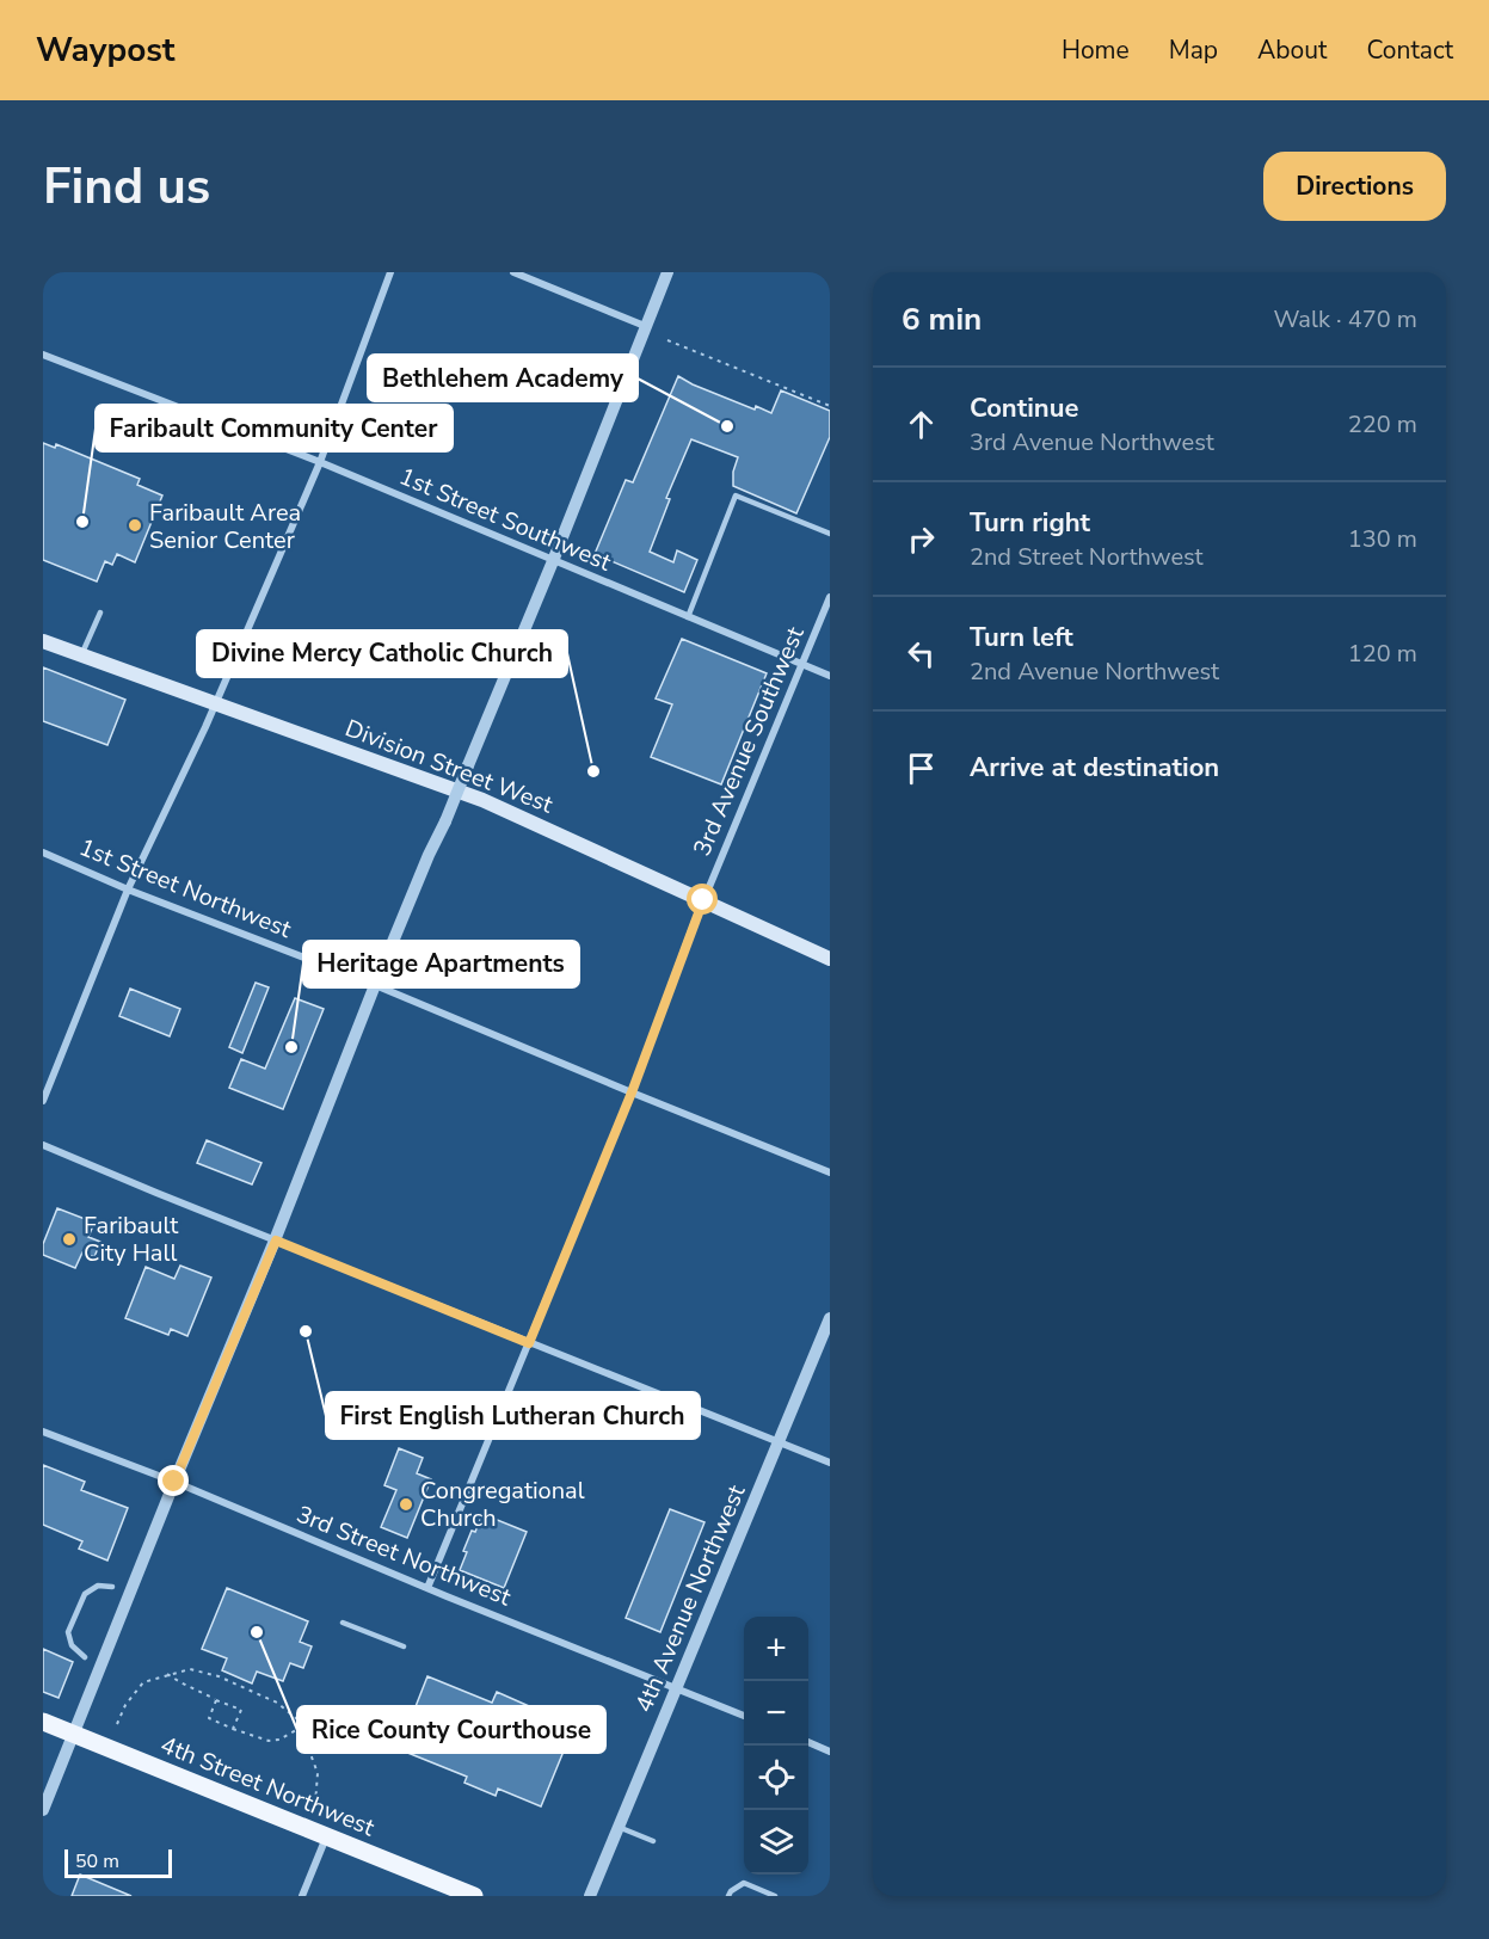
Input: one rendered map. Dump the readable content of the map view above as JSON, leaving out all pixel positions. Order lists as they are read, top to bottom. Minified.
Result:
{"streets":{"main road":["Division Street West","4th Street Northwest"],"street":["1st Street Southwest","3rd Avenue Southwest","1st Street Northwest","3rd Street Northwest","4th Avenue Northwest"]},"crossings":[["1st Street Southwest","3rd Avenue Southwest"],["3rd Avenue Southwest","Division Street West"],["3rd Avenue Southwest","1st Street Northwest"],["3rd Avenue Southwest","3rd Street Northwest"],["3rd Street Northwest","4th Avenue Northwest"]],"places":["Bethlehem Academy","Faribault Community Center","Faribault Area Senior Center","Divine Mercy Catholic Church","Heritage Apartments","Faribault City Hall","First English Lutheran Church","Congregational Church","Rice County Courthouse"],"scale_bar":"50 m","page":{"header":"Waypost","nav":["Home","Map","About","Contact"],"buttons":"Directions","title":"Find us","heading":["6 min","Walk · 470 m"],"list":[["Continue","3rd Avenue Northwest","220 m"],["Turn right","2nd Street Northwest","130 m"],["Turn left","2nd Avenue Northwest","120 m"],"Arrive at destination"],"map_buttons":["+","−"],"scale":"50 m"}}
